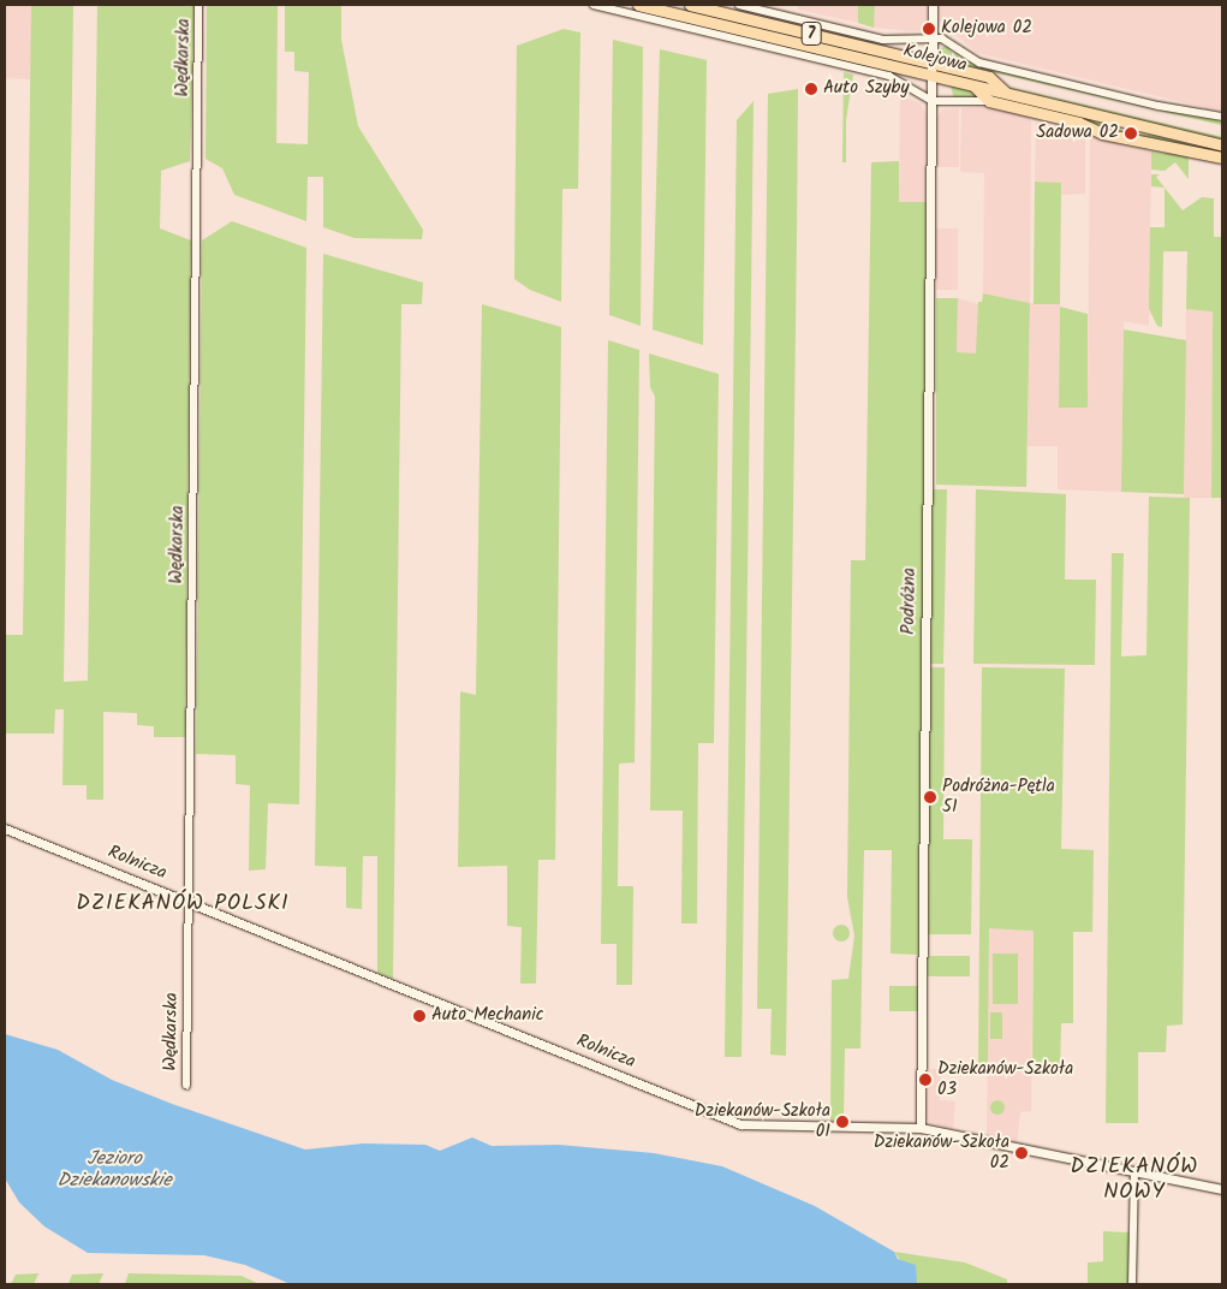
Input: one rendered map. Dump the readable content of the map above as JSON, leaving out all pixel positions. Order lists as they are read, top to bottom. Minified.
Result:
{"streets":{"highway":["7","Kolejowa"],"street":["Wędkarska","Podróżna","Rolnicza"]},"crossings":[["Wędkarska","Rolnicza"],["Kolejowa","Podróżna"],["Podróżna","Rolnicza"]],"districts":["DZIEKANÓW POLSKI","DZIEKANÓW NOWY"],"water":["Jezioro Dziekanowskie"],"places":["Kolejowa 02","Auto Szyby","Sadowa 02","Podróżna-Pętla 51","Auto Mechanic","Dziekanów-Szkoła 03","Dziekanów-Szkoła 01","Dziekanów-Szkoła 02"]}
